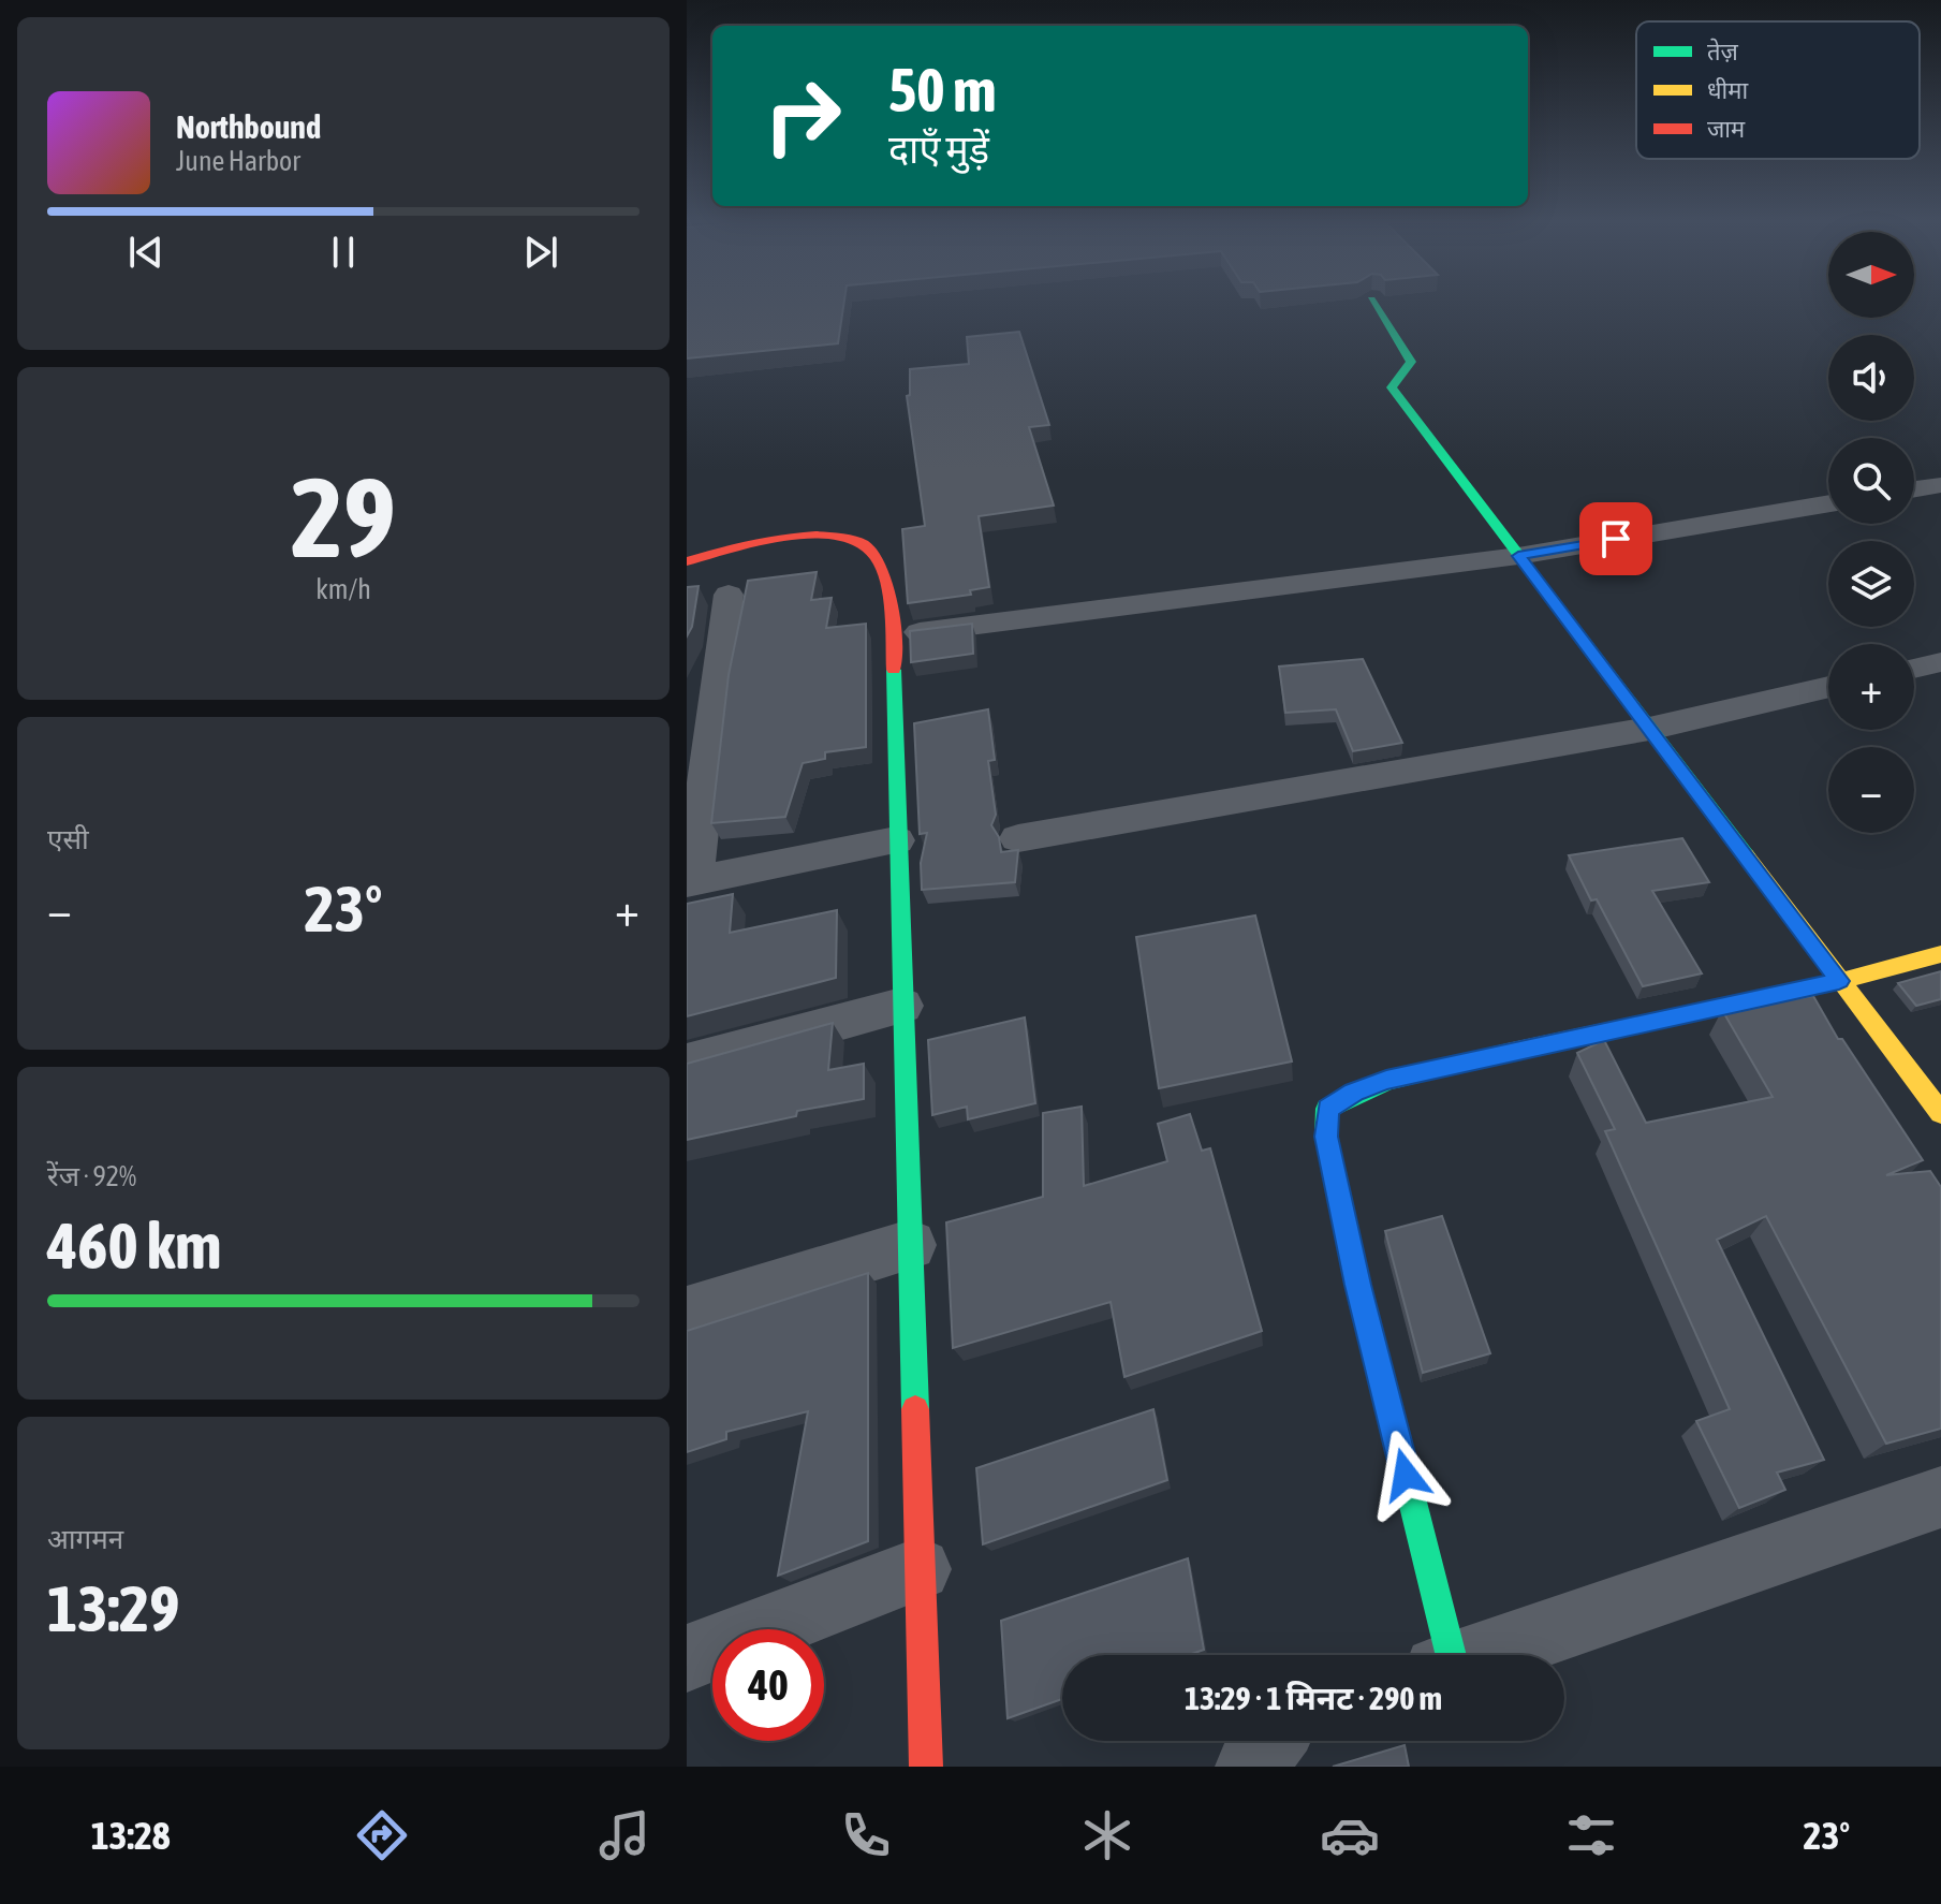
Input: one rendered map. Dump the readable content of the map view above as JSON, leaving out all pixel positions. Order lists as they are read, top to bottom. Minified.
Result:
{"legend":["तेज़","धीमा","जाम"],"north":"right","page":{"turn":["50 m","दाएँ मुड़ें"],"song":["Northbound","June Harbor"],"map_buttons":["+","−"],"tile":[["29","km/h"],"एसी",["रेंज · 92%","460 km"],["आगमन","13:29"]],"heat":["−","23°","+"],"limit":"40","trip":"13:29 · 1 मिनट · 290 m","tabs":["13:28","23°"]}}
